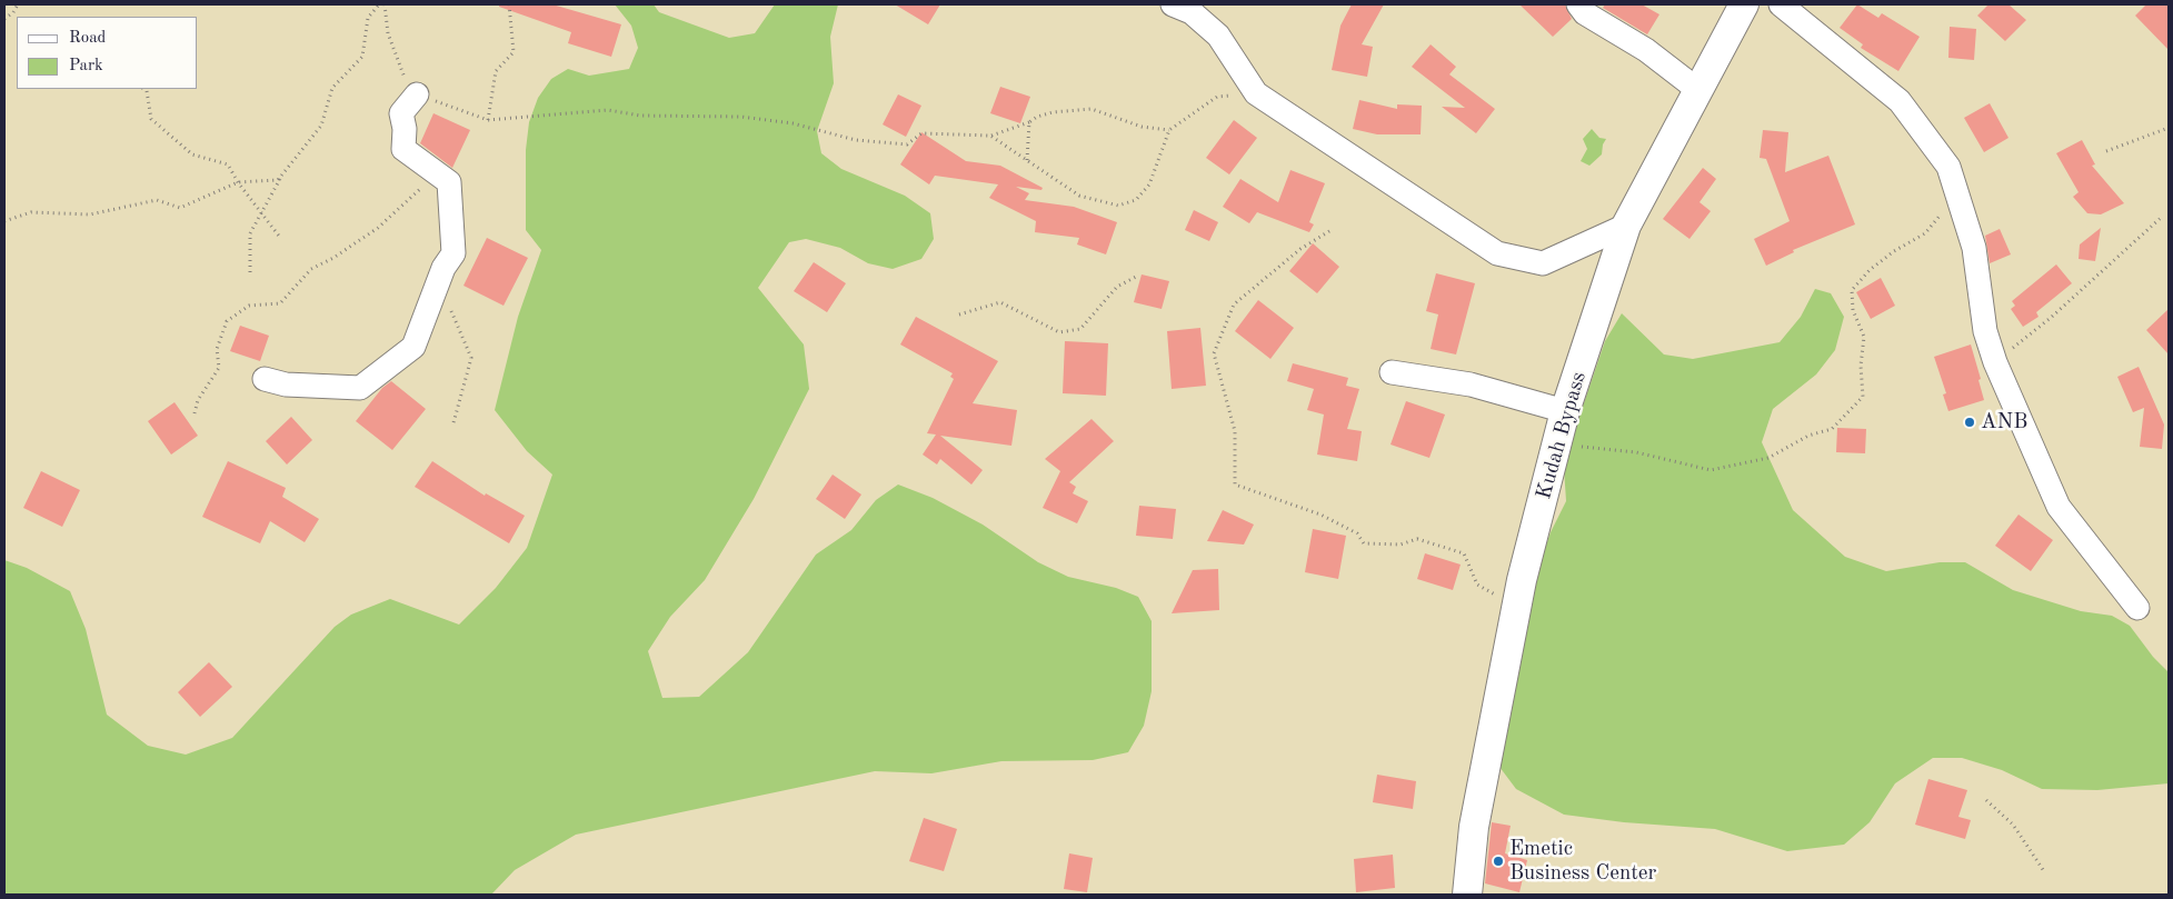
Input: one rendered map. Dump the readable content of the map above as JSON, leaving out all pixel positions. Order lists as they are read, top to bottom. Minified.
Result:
{"streets":{"street":["Kudah Bypass"]},"places":["ANB","Emetic Business Center"],"legend":["Road","Park"]}
